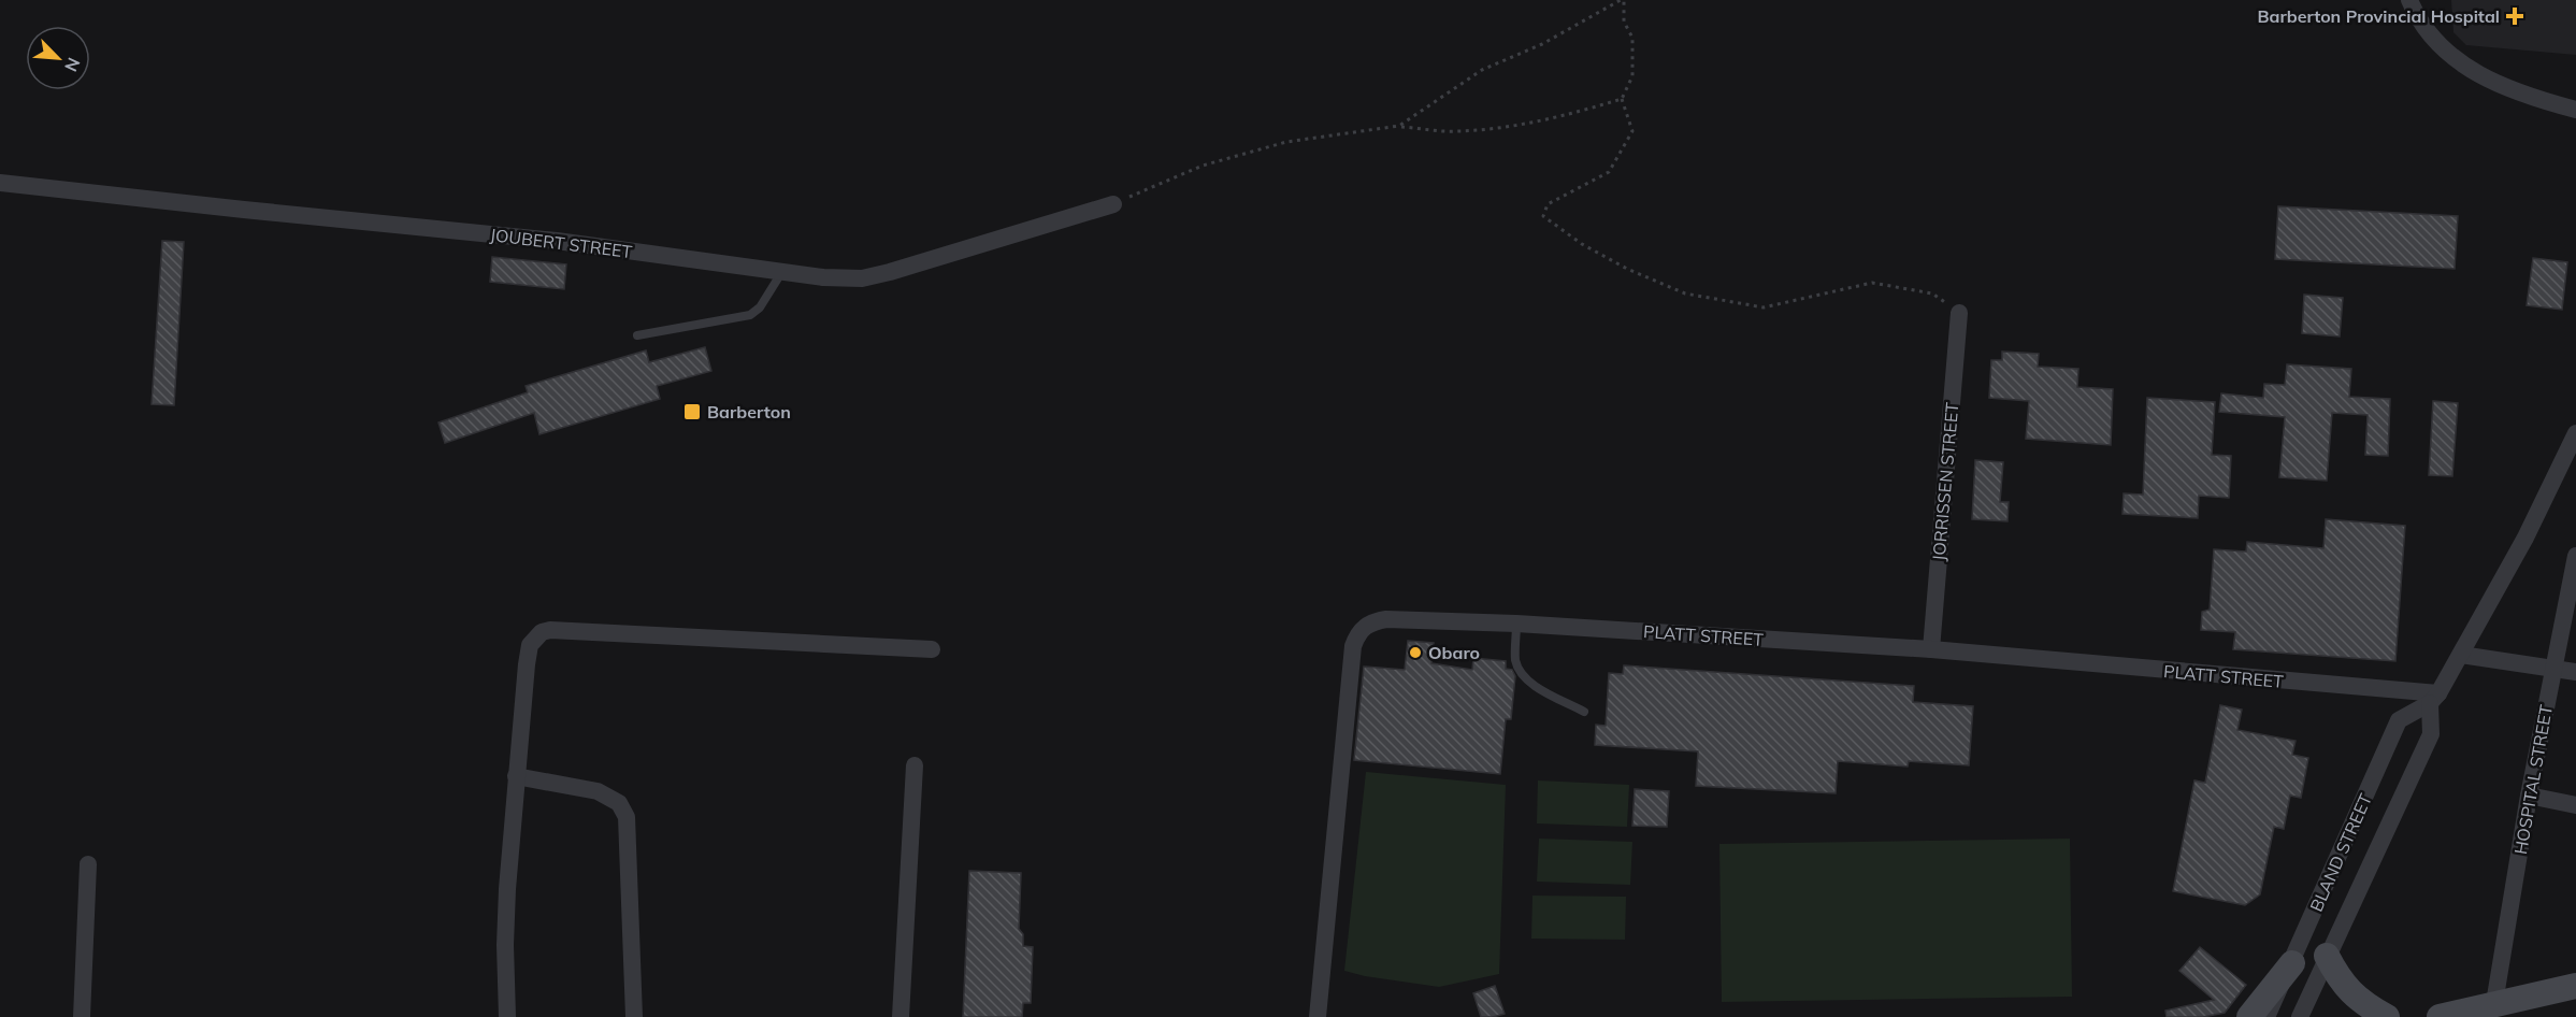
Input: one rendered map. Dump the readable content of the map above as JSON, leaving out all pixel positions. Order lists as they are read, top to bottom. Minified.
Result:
{"streets":{"street":["JOUBERT STREET","JORRISSEN STREET","PLATT STREET","HOSPITAL STREET","BLAND STREET"]},"crossings":[["JORRISSEN STREET","PLATT STREET"],["PLATT STREET","BLAND STREET"]],"places":{"health":["Barberton Provincial Hospital"],"transit":["Barberton"],"other":["Obaro"]},"north":"bottom right"}
